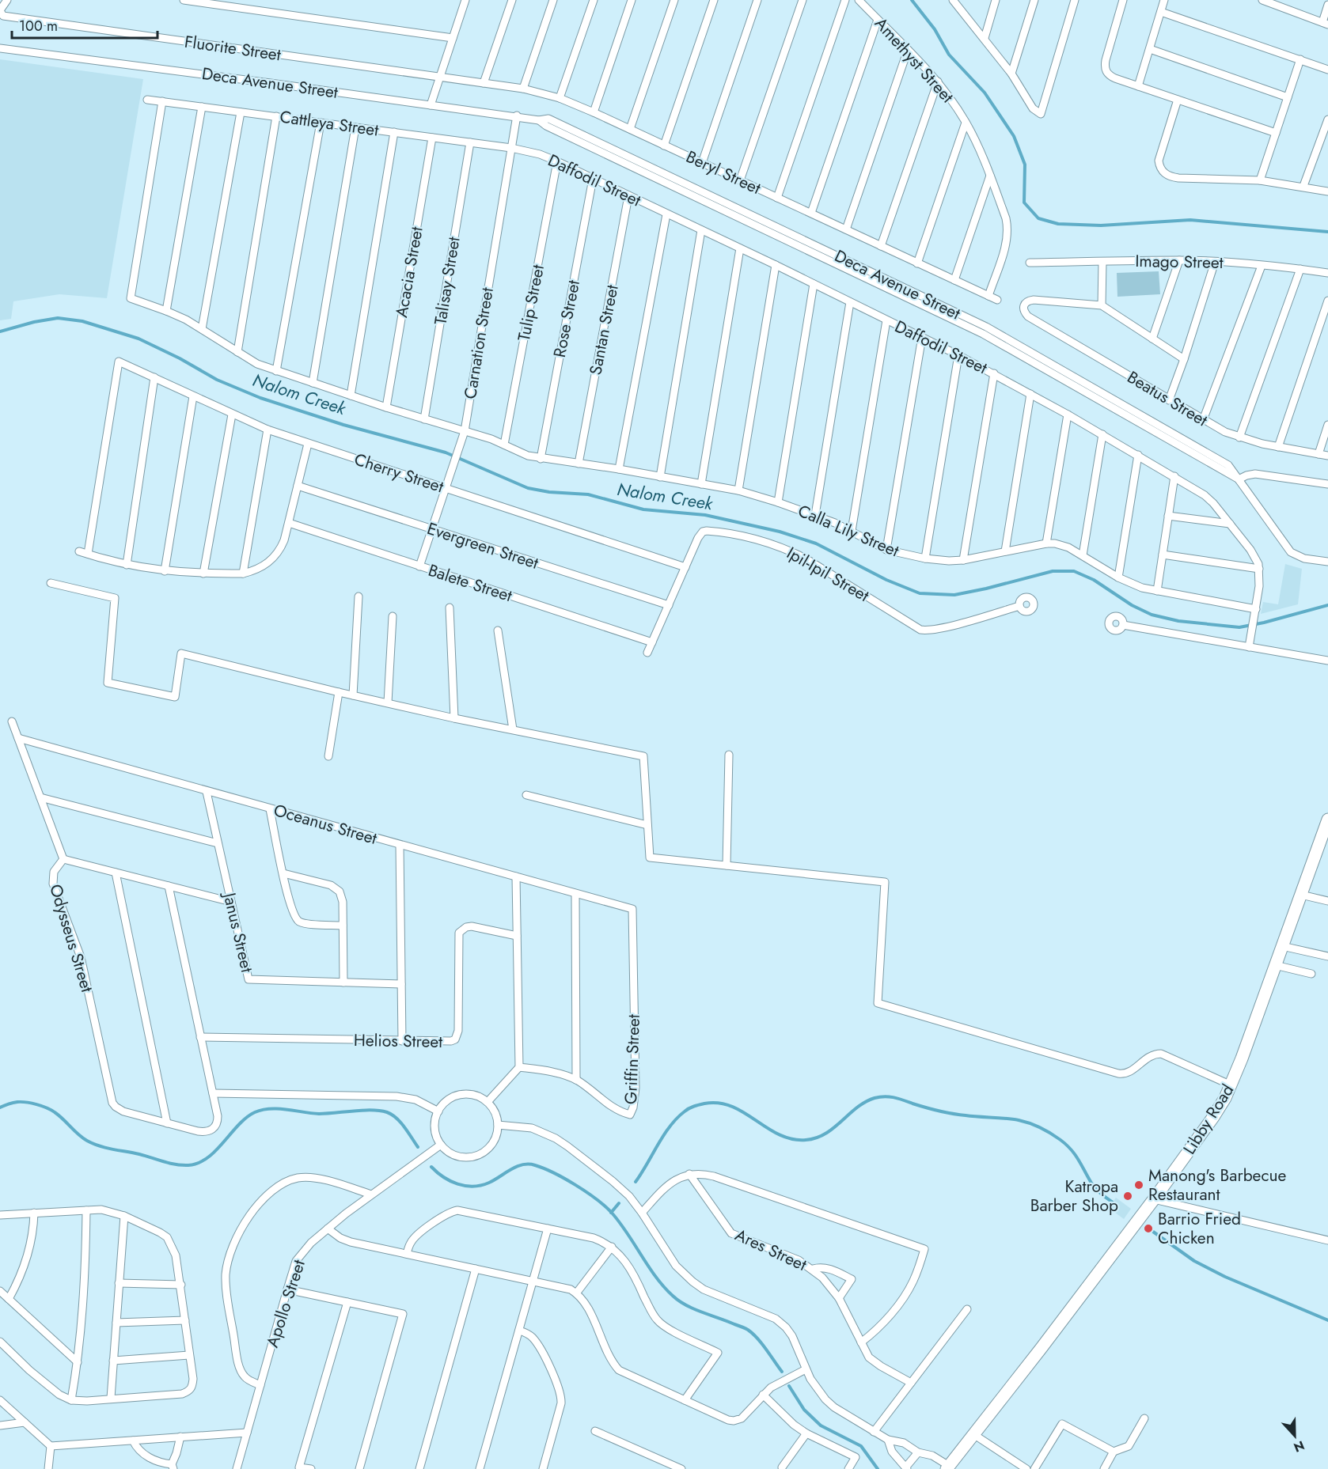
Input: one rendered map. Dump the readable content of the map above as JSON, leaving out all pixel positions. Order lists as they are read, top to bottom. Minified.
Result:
{"streets":{"main road":["Libby Road"],"street":["Fluorite Street","Amethyst Street","Deca Avenue Street","Cattleya Street","Beryl Street","Daffodil Street","Imago Street","Acacia Street","Talisay Street","Tulip Street","Rose Street","Santan Street","Carnation Street","Beatus Street","Cherry Street","Calla Lily Street","Evergreen Street","Ipil-Ipil Street","Balete Street","Oceanus Street","Janus Street","Odysseus Street","Helios Street","Griffin Street","Ares Street","Apollo Street"]},"crossings":[["Fluorite Street","Beryl Street"],["Amethyst Street","Beryl Street"],["Deca Avenue Street","Carnation Street"],["Cattleya Street","Daffodil Street"],["Cattleya Street","Acacia Street"],["Cattleya Street","Talisay Street"],["Cattleya Street","Carnation Street"],["Cattleya Street","Calla Lily Street"],["Daffodil Street","Tulip Street"],["Daffodil Street","Rose Street"],["Daffodil Street","Santan Street"],["Daffodil Street","Carnation Street"],["Daffodil Street","Calla Lily Street"],["Acacia Street","Calla Lily Street"],["Talisay Street","Calla Lily Street"],["Tulip Street","Calla Lily Street"],["Rose Street","Calla Lily Street"],["Santan Street","Calla Lily Street"],["Carnation Street","Cherry Street"],["Carnation Street","Calla Lily Street"],["Carnation Street","Evergreen Street"],["Carnation Street","Balete Street"],["Cherry Street","Ipil-Ipil Street"],["Evergreen Street","Ipil-Ipil Street"],["Ipil-Ipil Street","Balete Street"],["Oceanus Street","Janus Street"],["Oceanus Street","Odysseus Street"],["Oceanus Street","Griffin Street"]],"water":["Nalom Creek"],"places":["Manong's Barbecue Restaurant","Katropa Barber Shop","Barrio Fried Chicken"],"scale_bar":"100 m","north":"bottom"}
